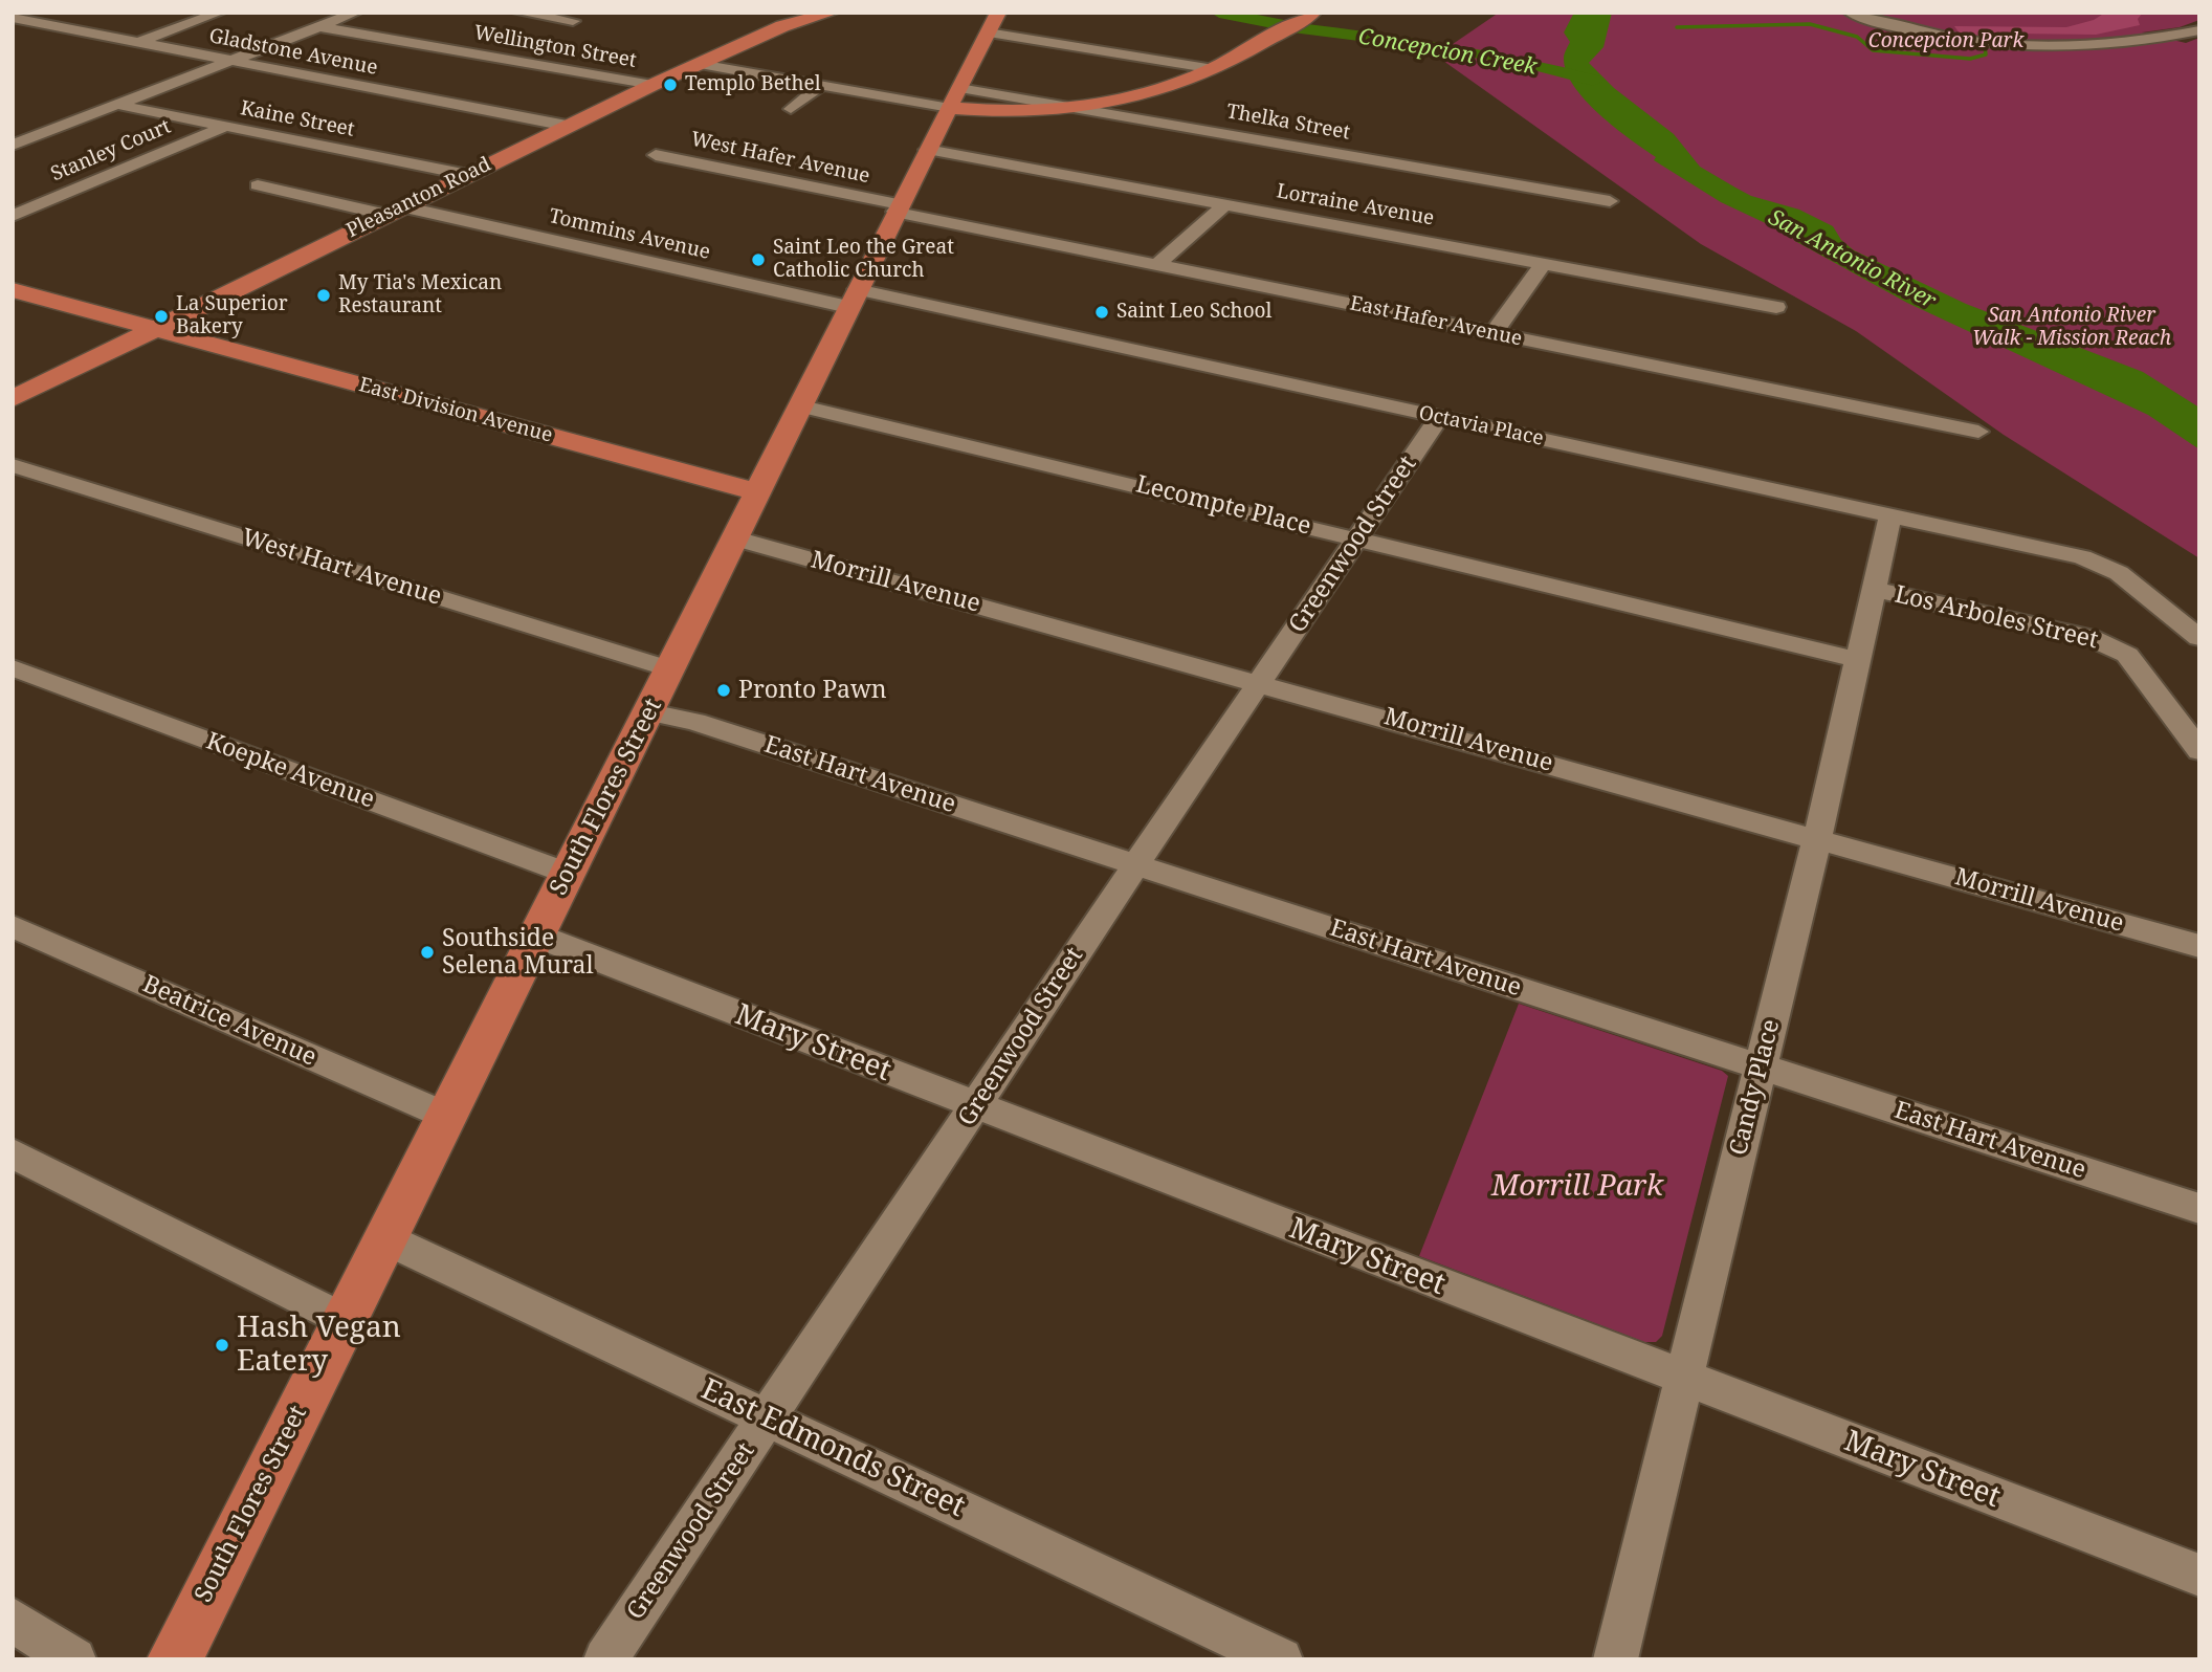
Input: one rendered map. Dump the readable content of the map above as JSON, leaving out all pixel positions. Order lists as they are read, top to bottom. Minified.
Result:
{"streets":{"main road":["Pleasanton Road","East Division Avenue","South Flores Street"],"street":["Wellington Street","Gladstone Avenue","Kaine Street","Thelka Street","Stanley Court","West Hafer Avenue","Lorraine Avenue","Tommins Avenue","East Hafer Avenue","Octavia Place","Lecompte Place","Greenwood Street","West Hart Avenue","Morrill Avenue","Los Arboles Street","Koepke Avenue","East Hart Avenue","Beatrice Avenue","Mary Street","Candy Place","East Edmonds Street"]},"crossings":[["Wellington Street","Pleasanton Road"],["Gladstone Avenue","Pleasanton Road"],["Kaine Street","Stanley Court"],["Kaine Street","Pleasanton Road"],["West Hafer Avenue","East Hafer Avenue"],["West Hafer Avenue","South Flores Street"],["Pleasanton Road","Tommins Avenue"],["Pleasanton Road","East Division Avenue"],["Lorraine Avenue","South Flores Street"],["Tommins Avenue","Octavia Place"],["Tommins Avenue","South Flores Street"],["East Hafer Avenue","South Flores Street"],["East Division Avenue","South Flores Street"],["Octavia Place","Greenwood Street"],["Octavia Place","South Flores Street"],["Octavia Place","Candy Place"],["Lecompte Place","Greenwood Street"],["Lecompte Place","South Flores Street"],["Lecompte Place","Candy Place"],["Greenwood Street","Morrill Avenue"],["Greenwood Street","East Hart Avenue"],["Greenwood Street","Mary Street"],["Greenwood Street","East Edmonds Street"],["West Hart Avenue","South Flores Street"],["Morrill Avenue","South Flores Street"],["Morrill Avenue","Candy Place"],["Los Arboles Street","Candy Place"],["Koepke Avenue","South Flores Street"],["East Hart Avenue","South Flores Street"],["East Hart Avenue","Candy Place"],["South Flores Street","Beatrice Avenue"],["South Flores Street","Mary Street"],["South Flores Street","East Edmonds Street"],["Mary Street","Candy Place"]],"water":["Concepcion Creek","San Antonio River"],"parks":["Concepcion Park","San Antonio River Walk - Mission Reach","Morrill Park"],"places":["Templo Bethel","Saint Leo the Great Catholic Church","My Tia's Mexican Restaurant","Saint Leo School","La Superior Bakery","Pronto Pawn","Southside Selena Mural","Hash Vegan Eatery"]}
